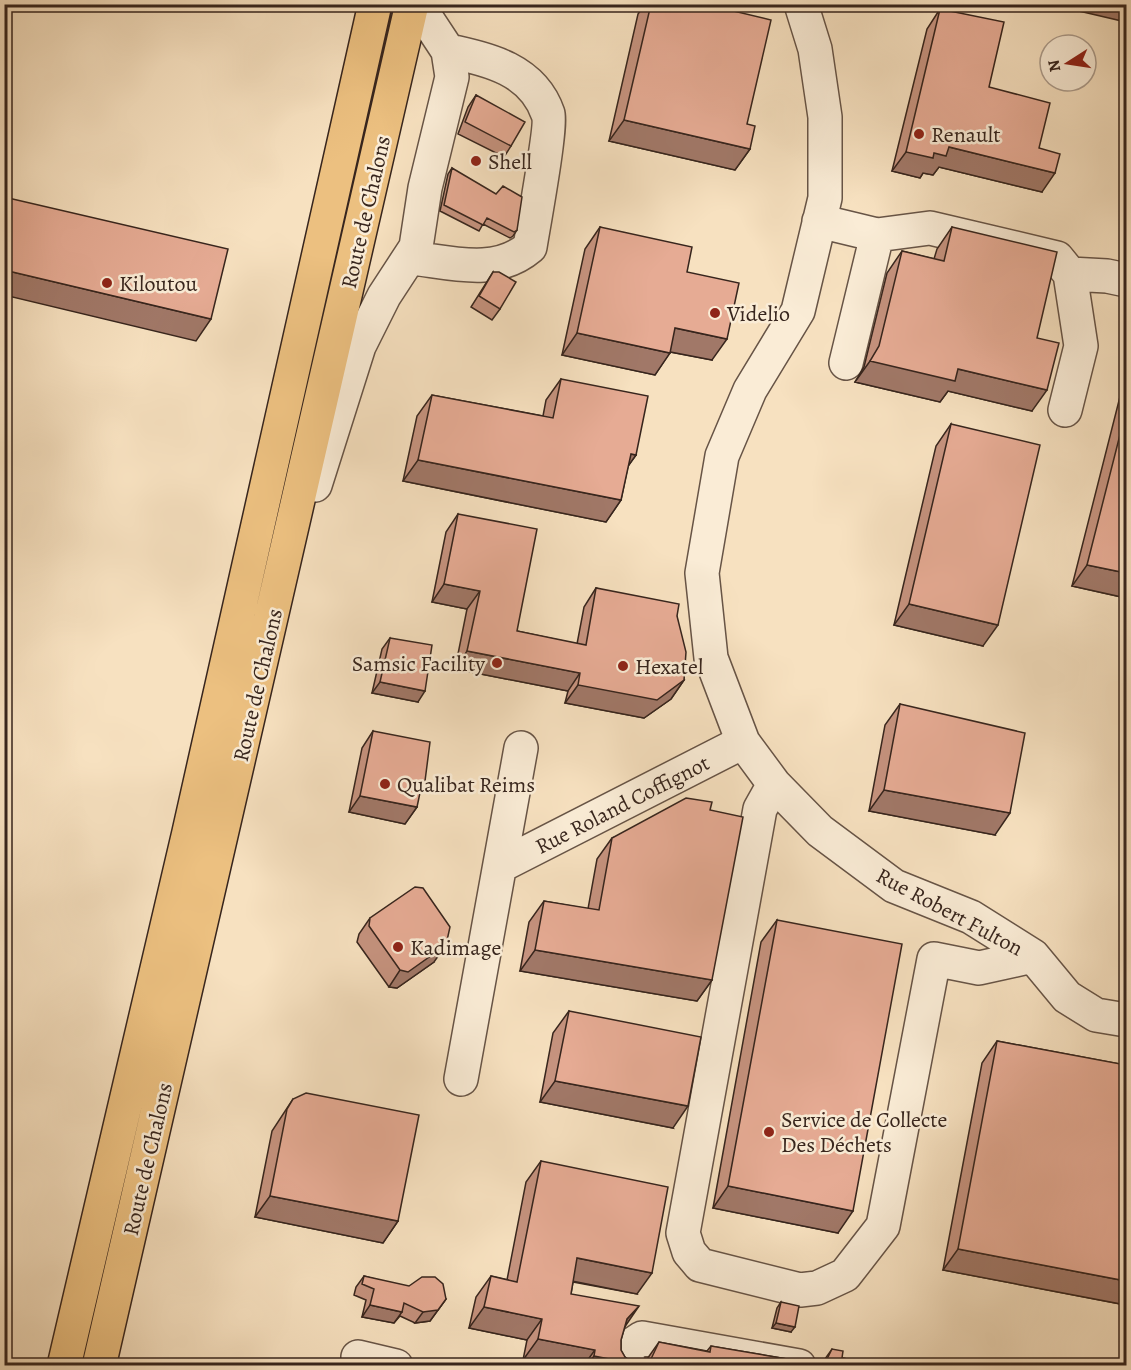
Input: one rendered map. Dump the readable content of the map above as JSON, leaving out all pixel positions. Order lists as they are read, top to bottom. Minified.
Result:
{"streets":{"main road":["Route de Chalons"],"street":["Rue Roland Coffignot","Rue Robert Fulton"]},"crossings":[["Rue Roland Coffignot","Rue Robert Fulton"]],"places":["Renault","Shell","Kiloutou","Videlio","Samsic Facility","Hexatel","Qualibat Reims","Kadimage","Service de Collecte Des Déchets"],"north":"left"}
